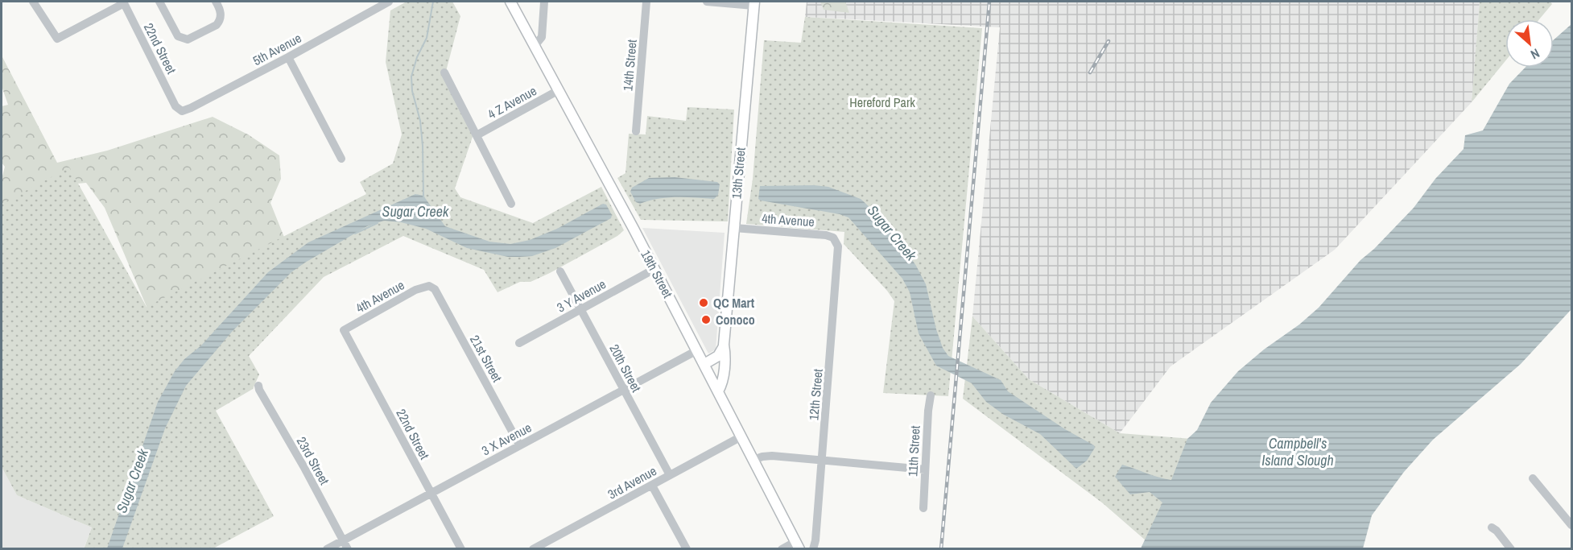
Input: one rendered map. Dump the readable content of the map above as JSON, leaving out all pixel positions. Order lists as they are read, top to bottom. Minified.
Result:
{"streets":{"main road":["13th Street","19th Street"],"street":["22nd Street","5th Avenue","14th Street","4 Z Avenue","4th Avenue","3 Y Avenue","21st Street","20th Street","12th Street","3 X Avenue","11th Street","23rd Street","3rd Avenue"]},"crossings":[["22nd Street","5th Avenue"],["22nd Street","4th Avenue"],["22nd Street","3 X Avenue"],["4 Z Avenue","19th Street"],["13th Street","4th Avenue"],["13th Street","19th Street"],["4th Avenue","21st Street"],["4th Avenue","12th Street"],["19th Street","3 Y Avenue"],["19th Street","3 X Avenue"],["19th Street","3rd Avenue"],["3 Y Avenue","20th Street"],["21st Street","3 X Avenue"],["20th Street","3 X Avenue"],["20th Street","3rd Avenue"],["3 X Avenue","23rd Street"]],"water":["Sugar Creek","Campbell's Island Slough"],"parks":["Hereford Park"],"places":["QC Mart","Conoco"],"north":"bottom right"}
